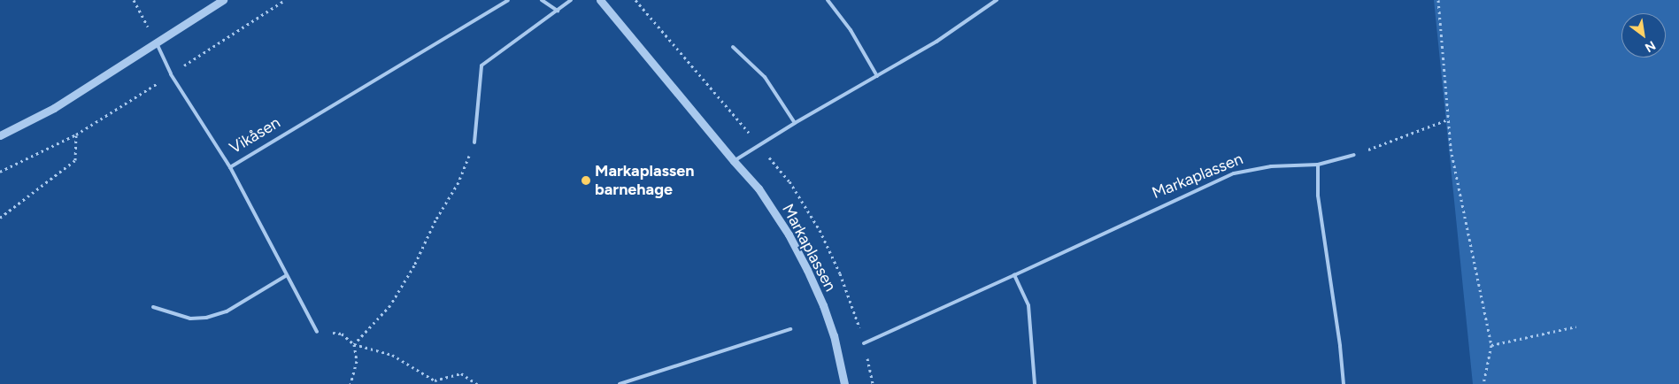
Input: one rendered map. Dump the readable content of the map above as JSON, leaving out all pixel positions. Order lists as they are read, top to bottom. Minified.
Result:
{"streets":{"street":["Markaplassen"],"lane":["Vikåsen"]},"places":["Markaplassen barnehage"],"north":"bottom right"}
